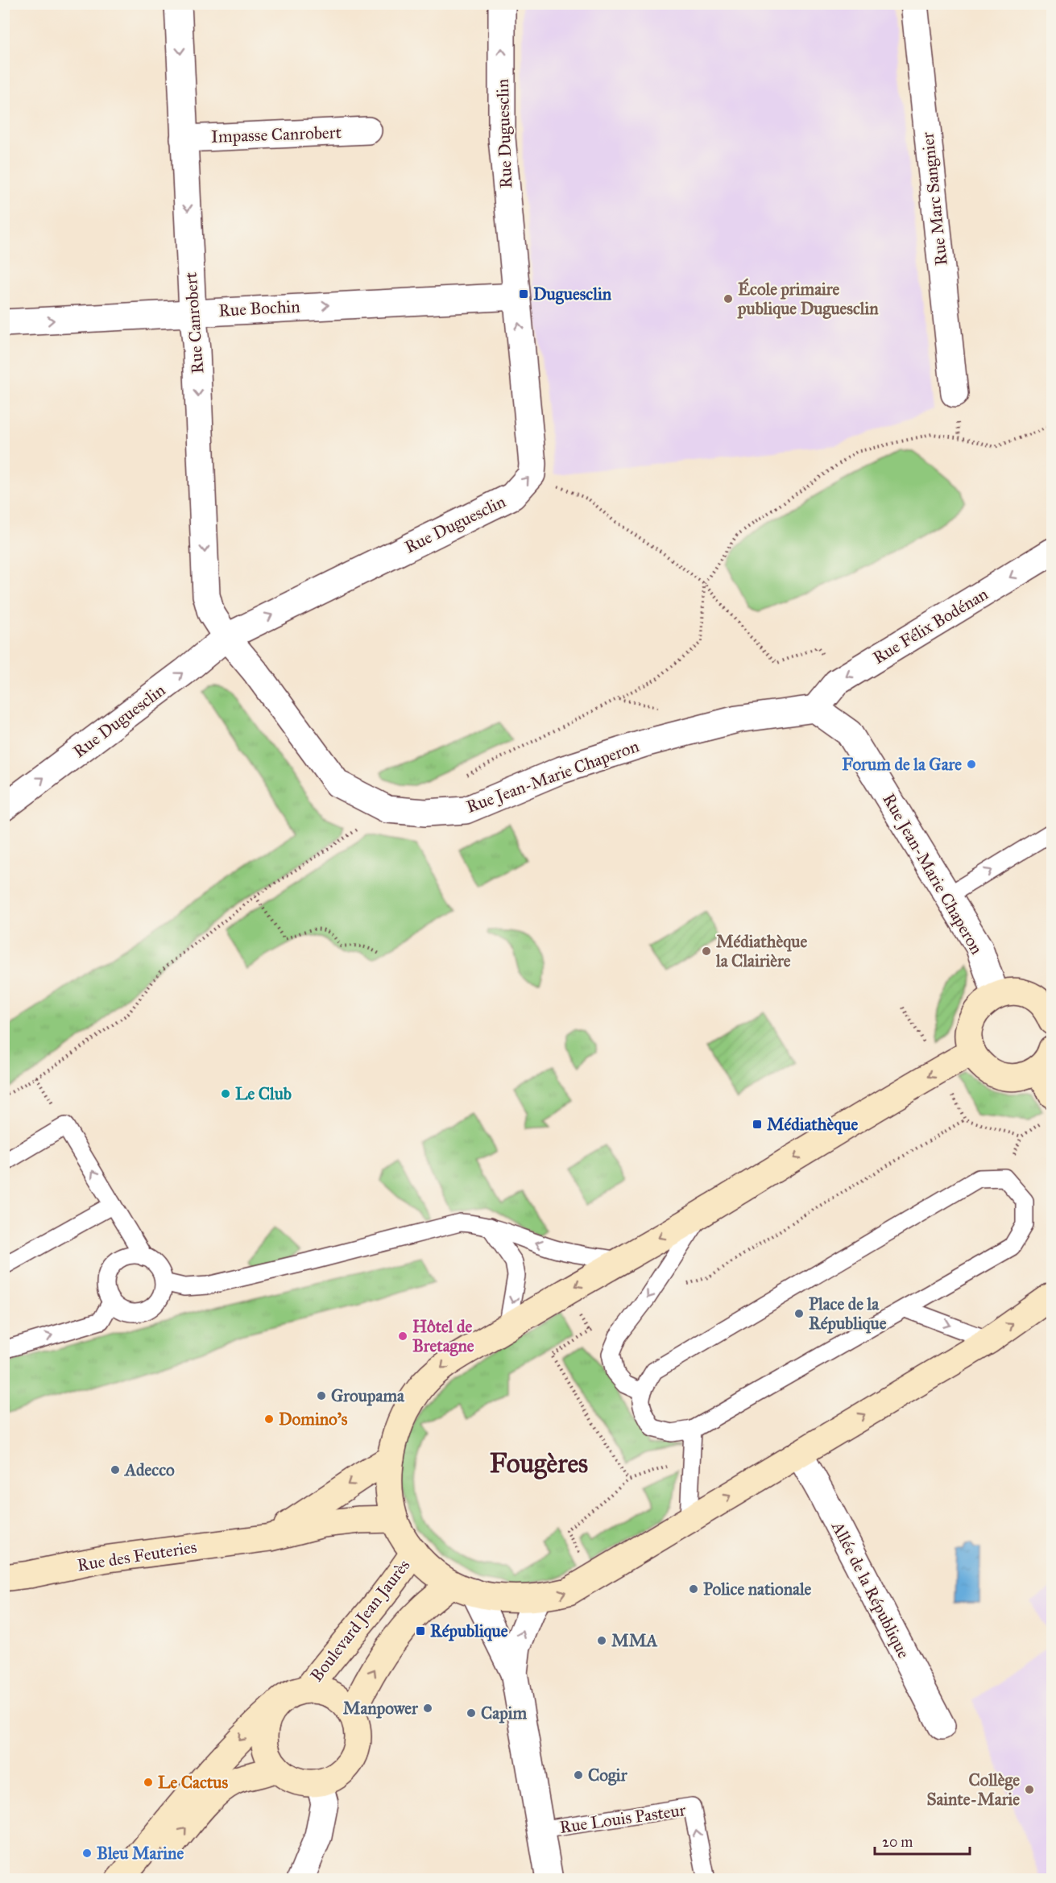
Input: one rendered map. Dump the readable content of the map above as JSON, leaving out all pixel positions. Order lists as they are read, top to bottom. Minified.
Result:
{"streets":{"main road":["Rue des Feuteries","Boulevard Jean Jaurès"],"street":["Rue Duguesclin","Impasse Canrobert","Rue Marc Sangnier","Rue Bochin","Rue Canrobert","Rue Félix Bodénan","Rue Jean-Marie Chaperon","Allée de la République","Rue Louis Pasteur"]},"crossings":[["Rue Duguesclin","Rue Bochin"],["Rue Duguesclin","Rue Canrobert"],["Rue Duguesclin","Rue Jean-Marie Chaperon"],["Impasse Canrobert","Rue Canrobert"],["Rue Bochin","Rue Canrobert"],["Rue Canrobert","Rue Jean-Marie Chaperon"],["Rue Félix Bodénan","Rue Jean-Marie Chaperon"]],"one_way":["Rue Duguesclin","Rue Bochin","Rue Canrobert","Rue Félix Bodénan"],"districts":["Fougères"],"places":{"transit":["Duguesclin","Médiathèque","République"],"other":["École primaire publique Duguesclin","Forum de la Gare","Médiathèque la Clairière","Le Club","Place de la République","Hôtel de Bretagne","Groupama","Domino's","Adecco","Police nationale","MMA","Manpower","Capim","Cogir","Le Cactus","Collège Sainte-Marie","Bleu Marine"]},"scale_bar":"20 m"}
